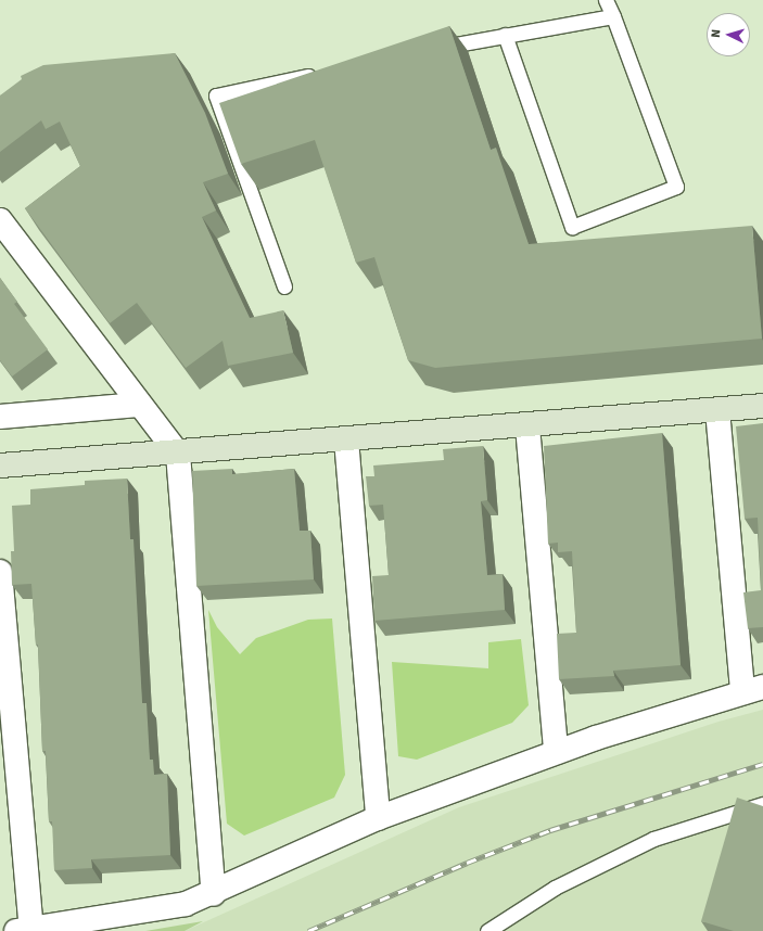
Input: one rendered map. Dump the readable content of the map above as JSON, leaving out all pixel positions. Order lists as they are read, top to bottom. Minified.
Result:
{"north":"left"}
